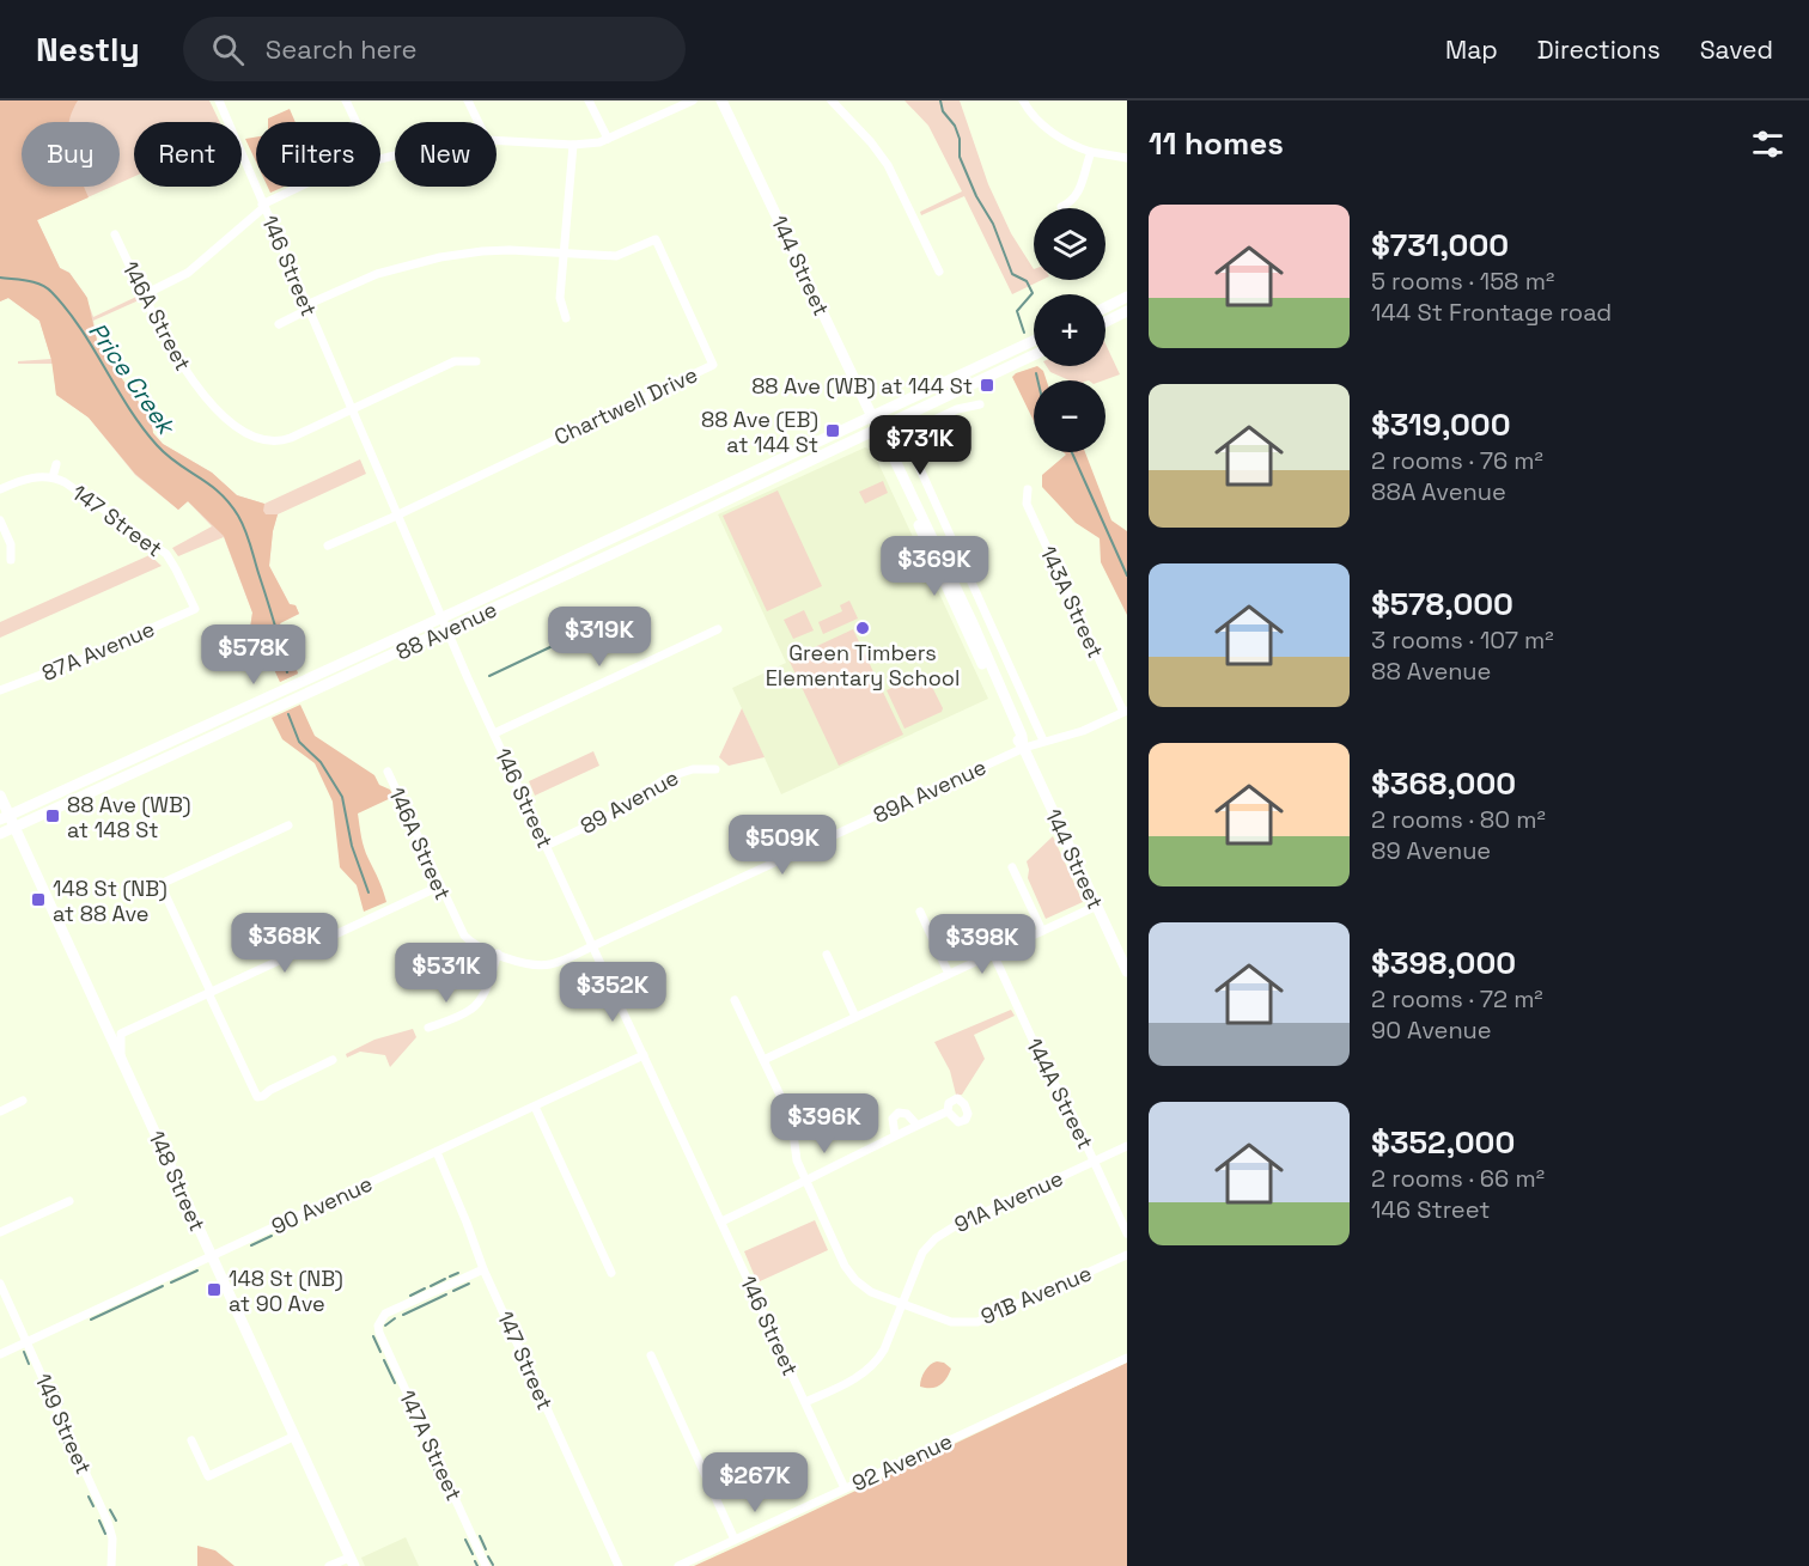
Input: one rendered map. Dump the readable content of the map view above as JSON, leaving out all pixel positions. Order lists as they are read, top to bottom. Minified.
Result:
{"streets":{"main road":["144 Street","88 Avenue","148 Street"],"street":["146 Street","146A Street","Chartwell Drive","147 Street","143A Street","87A Avenue","89A Avenue","89 Avenue","144A Street","91A Avenue","90 Avenue","91B Avenue","149 Street","147A Street","92 Avenue"]},"crossings":[["146 Street","146A Street"],["146 Street","Chartwell Drive"],["146 Street","88 Avenue"],["146 Street","89A Avenue"],["146 Street","89 Avenue"],["146 Street","91A Avenue"],["146 Street","90 Avenue"],["146 Street","92 Avenue"],["144 Street","88 Avenue"],["144 Street","89A Avenue"],["146A Street","89A Avenue"],["147 Street","87A Avenue"],["147 Street","90 Avenue"],["147 Street","147A Street"],["143A Street","89A Avenue"],["88 Avenue","148 Street"],["144A Street","91A Avenue"],["148 Street","90 Avenue"],["91A Avenue","91B Avenue"],["90 Avenue","149 Street"]],"water":["Price Creek"],"places":{"transit":["88 Ave (WB) at 144 St","88 Ave (EB) at 144 St","88 Ave (WB) at 148 St","148 St (NB) at 88 Ave","148 St (NB) at 90 Ave"],"other":["Green Timbers Elementary School"]},"page":{"header":"Nestly","search":"Search here","nav":["Map","Directions","Saved"],"heading":"11 homes","chip":["Buy","Rent","Filters","New"],"list":[{"name":"$731,000","note":"5 rooms · 158 m² · 144 St Frontage road"},{"name":"$319,000","note":"2 rooms · 76 m² · 88A Avenue"},{"name":"$578,000","note":"3 rooms · 107 m² · 88 Avenue"},{"name":"$368,000","note":"2 rooms · 80 m² · 89 Avenue"},{"name":"$398,000","note":"2 rooms · 72 m² · 90 Avenue"},{"name":"$352,000","note":"2 rooms · 66 m² · 146 Street"}],"map_buttons":["+","−"],"price":["$731K","$369K","$319K","$578K","$509K","$368K","$398K","$531K","$352K","$396K","$267K"]}}
